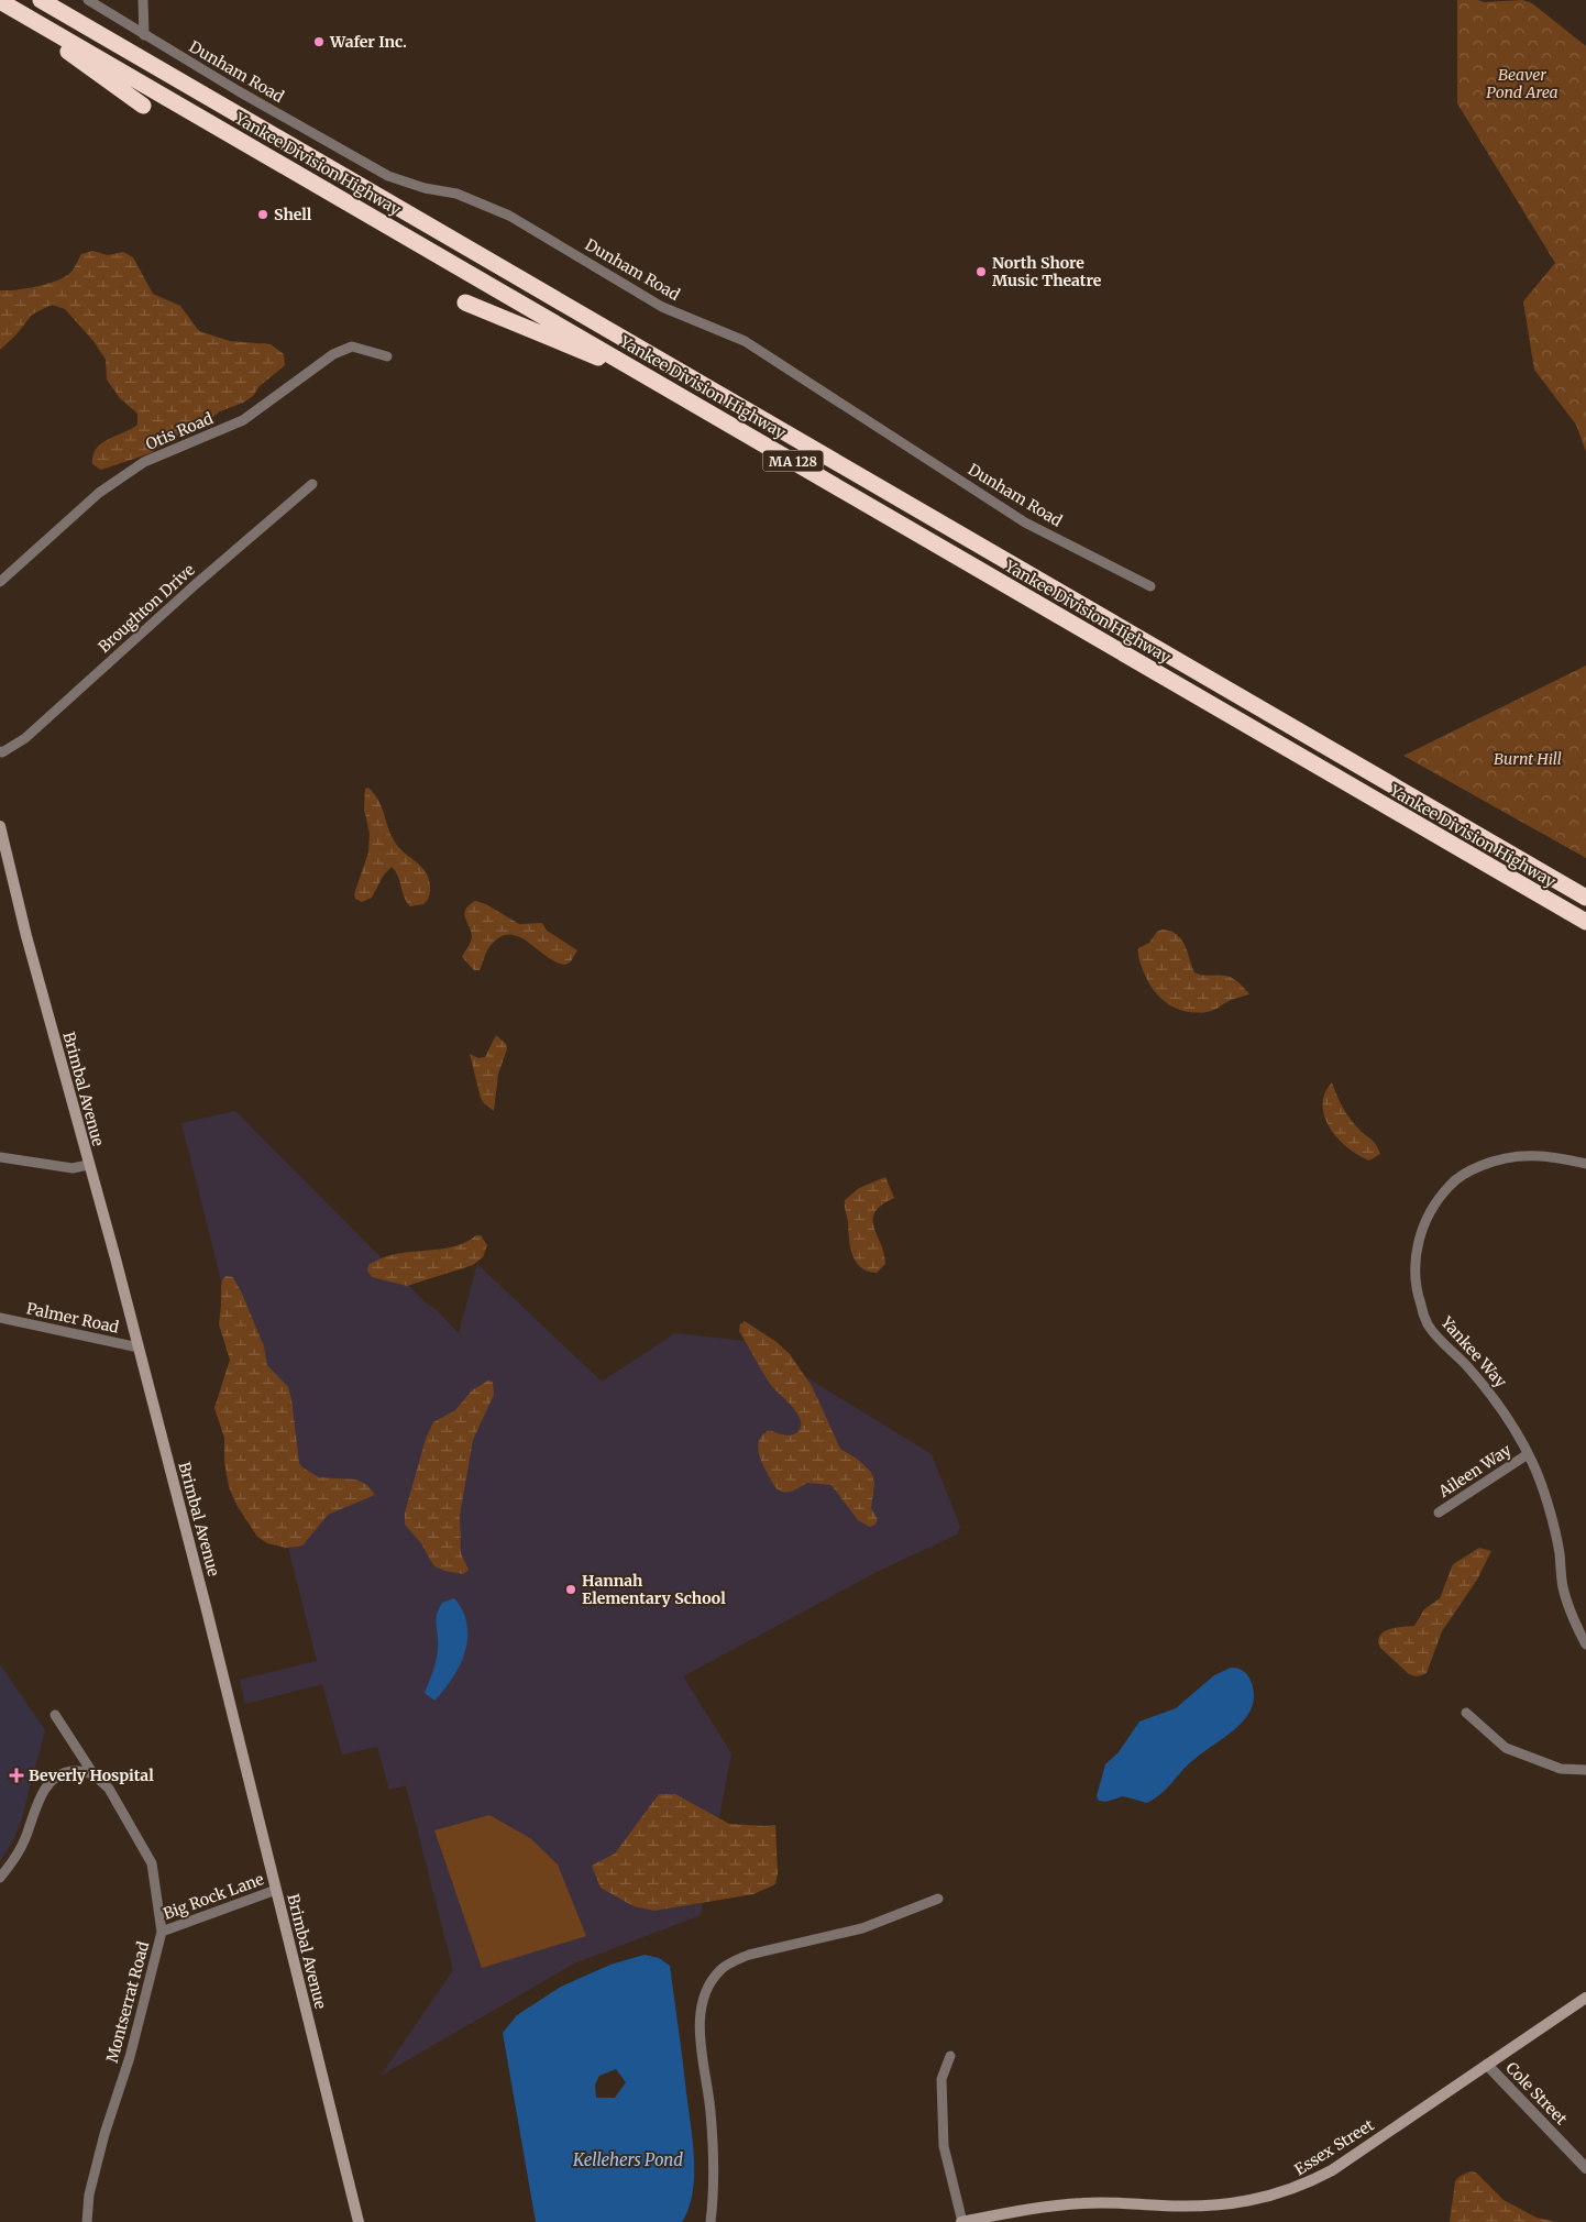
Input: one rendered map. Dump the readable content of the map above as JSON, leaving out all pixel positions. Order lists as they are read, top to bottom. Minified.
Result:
{"streets":{"highway":["Yankee Division Highway","MA 128"],"main road":["Brimbal Avenue","Essex Street"],"street":["Dunham Road","Otis Road","Broughton Drive","Palmer Road","Yankee Way","Aileen Way","Big Rock Lane","Montserrat Road","Cole Street"]},"crossings":[["Brimbal Avenue","Palmer Road"],["Brimbal Avenue","Big Rock Lane"],["Yankee Way","Aileen Way"],["Big Rock Lane","Montserrat Road"],["Cole Street","Essex Street"]],"water":["Kellehers Pond"],"parks":["Beaver Pond Area","Burnt Hill"],"places":{"other":["Wafer Inc.","Shell","North Shore Music Theatre","Hannah Elementary School"],"health":["Beverly Hospital"]}}
